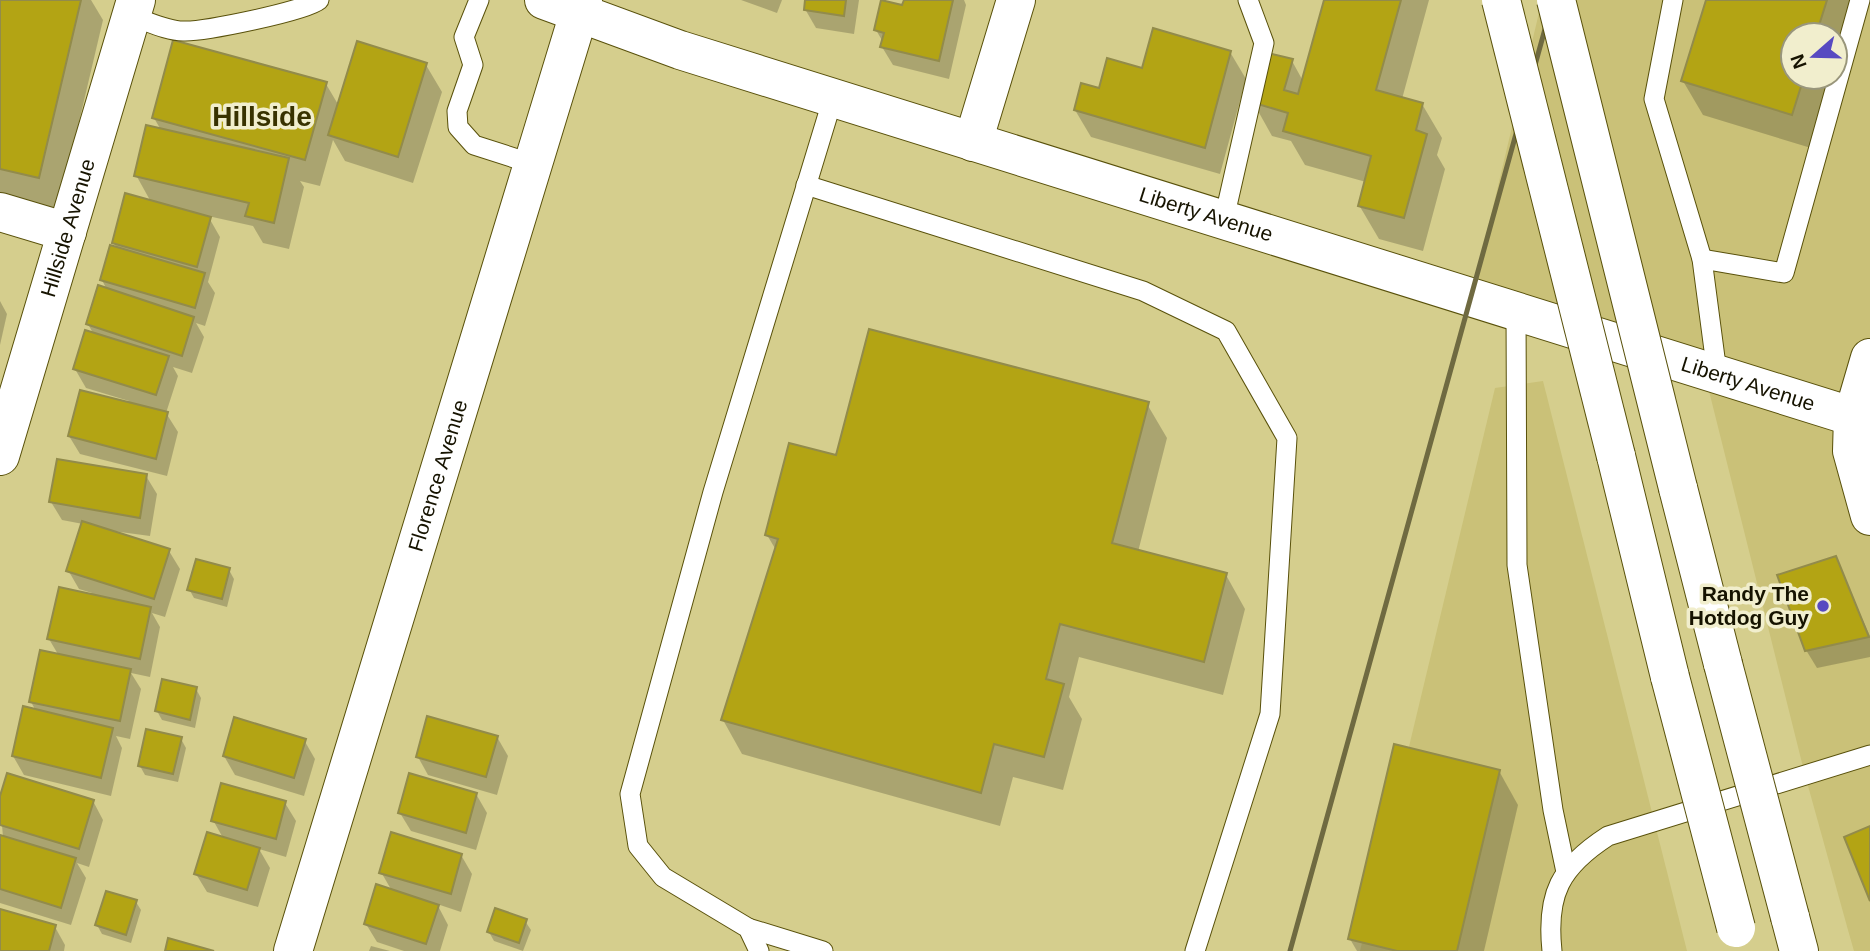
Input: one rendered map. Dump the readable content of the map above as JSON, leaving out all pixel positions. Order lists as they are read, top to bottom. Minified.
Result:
{"streets":{"main road":["Liberty Avenue","Hillside Avenue","Florence Avenue"]},"crossings":[["Liberty Avenue","Florence Avenue"]],"districts":["Hillside"],"places":["Randy The Hotdog Guy"],"north":"left"}
